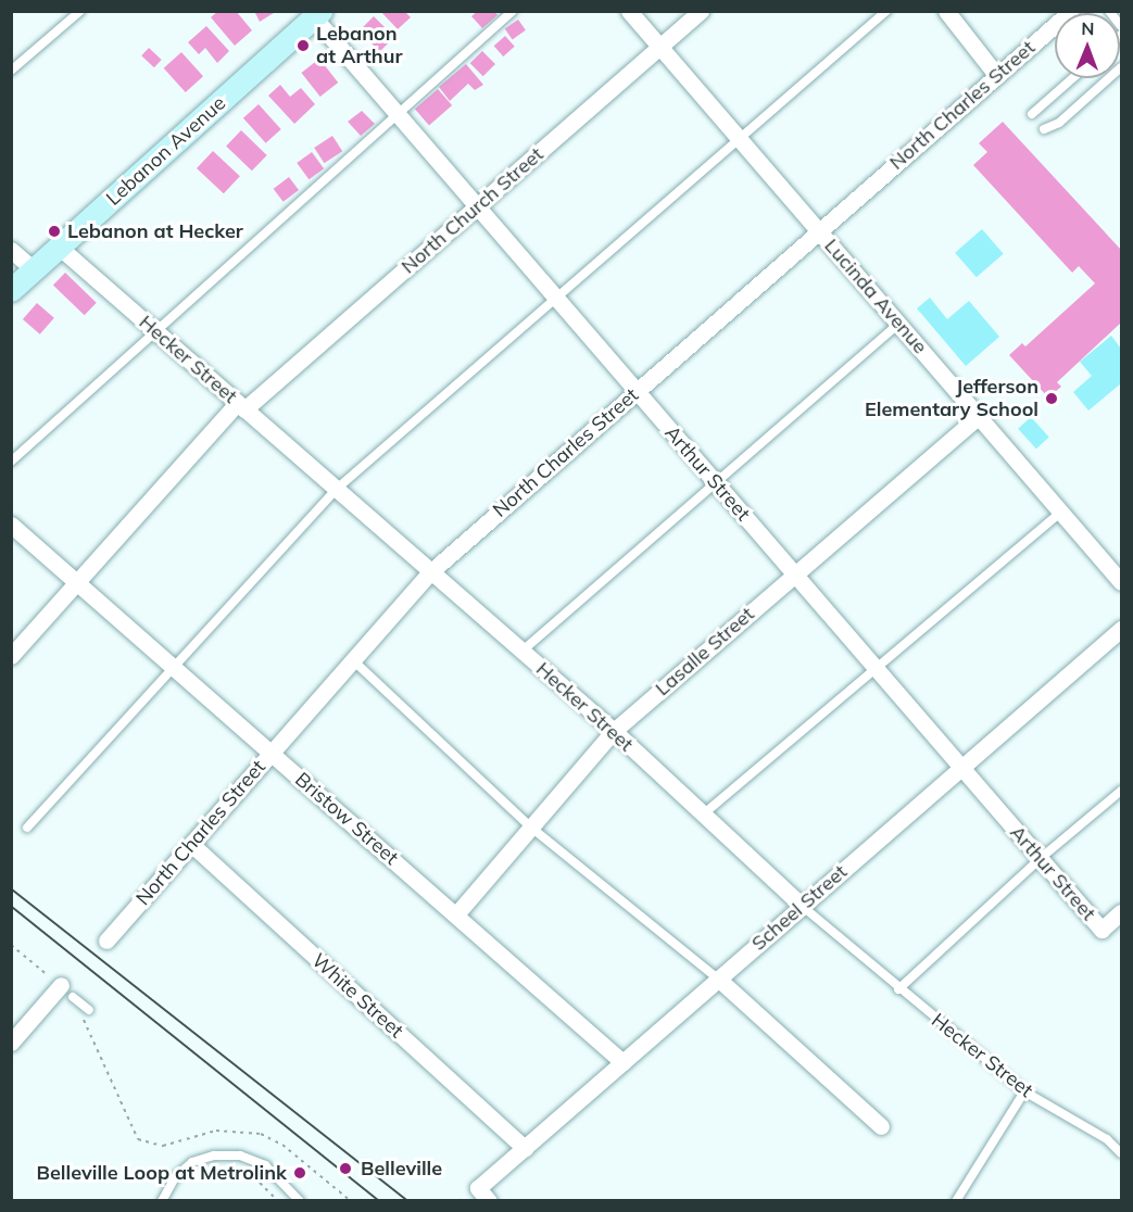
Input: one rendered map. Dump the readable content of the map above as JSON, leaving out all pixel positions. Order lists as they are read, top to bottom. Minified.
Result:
{"streets":{"main road":["Lebanon Avenue"],"street":["North Charles Street","North Church Street","Lucinda Avenue","Hecker Street","Arthur Street","Lasalle Street","Bristow Street","Scheel Street","White Street"]},"crossings":[["North Charles Street","Lucinda Avenue"],["North Charles Street","Hecker Street"],["North Charles Street","Arthur Street"],["North Charles Street","Bristow Street"],["North Charles Street","White Street"],["Lebanon Avenue","Hecker Street"],["Lebanon Avenue","Arthur Street"],["North Church Street","Lucinda Avenue"],["North Church Street","Hecker Street"],["North Church Street","Arthur Street"],["North Church Street","Bristow Street"],["Lucinda Avenue","Lasalle Street"],["Hecker Street","Lasalle Street"],["Hecker Street","Scheel Street"],["Arthur Street","Lasalle Street"],["Arthur Street","Scheel Street"],["Lasalle Street","Bristow Street"],["Bristow Street","Scheel Street"],["Scheel Street","White Street"]],"places":["Lebanon at Arthur","Lebanon at Hecker","Jefferson Elementary School","Belleville","Belleville Loop at Metrolink"],"north":"top"}
